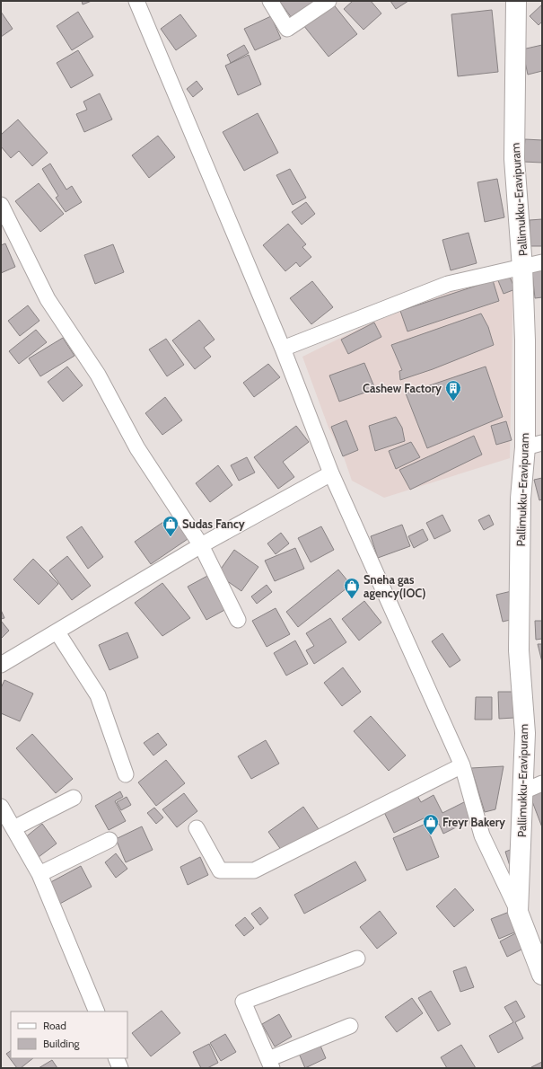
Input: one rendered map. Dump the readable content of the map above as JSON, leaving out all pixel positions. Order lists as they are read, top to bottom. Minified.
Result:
{"streets":{"main road":["Pallimukku-Eravipuram"]},"places":{"building":["Cashew Factory"],"shop":["Sudas Fancy","Sneha gas agency(IOC)","Freyr Bakery"]},"legend":["Road","Building"]}
